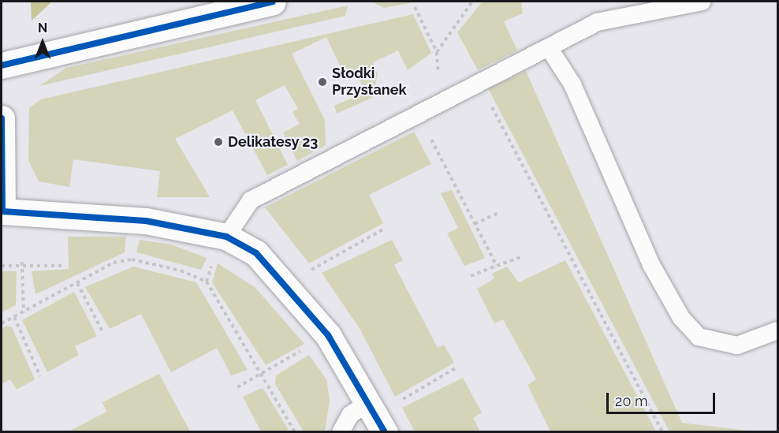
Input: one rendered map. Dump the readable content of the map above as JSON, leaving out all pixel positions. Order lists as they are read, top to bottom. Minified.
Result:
{"places":["Słodki Przystanek","Delikatesy 23"],"scale_bar":"20 m","north":"top"}
